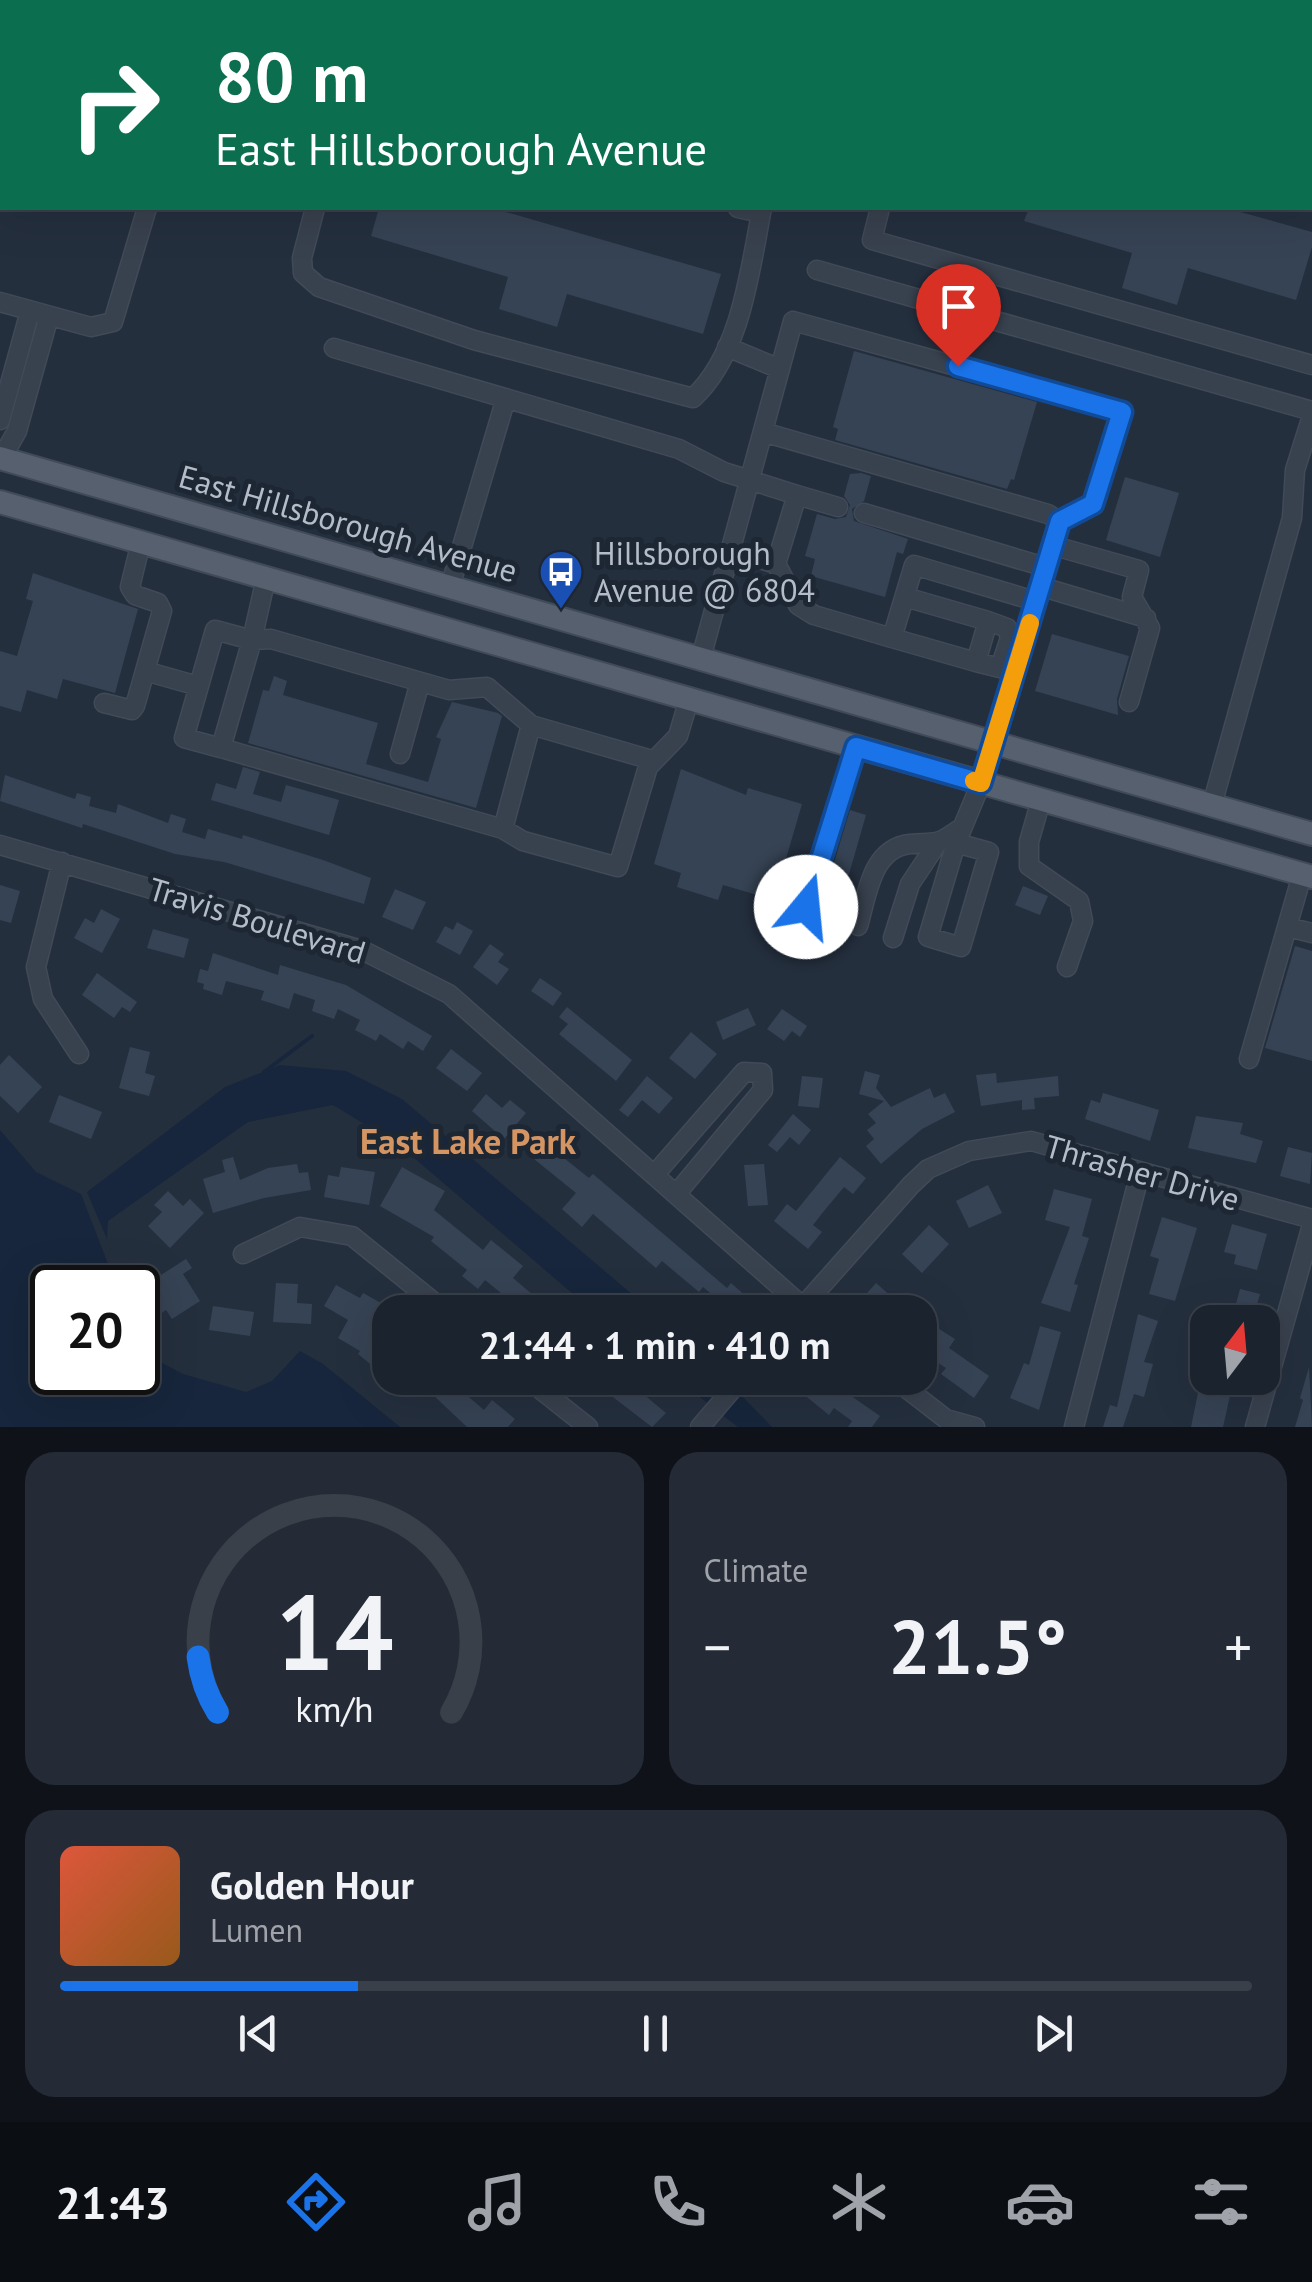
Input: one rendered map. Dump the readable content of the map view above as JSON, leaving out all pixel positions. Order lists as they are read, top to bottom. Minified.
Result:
{"streets":{"main road":["East Hillsborough Avenue"],"street":["Travis Boulevard","Thrasher Drive"]},"districts":["East Lake Park"],"places":{"bus stop":["Hillsborough Avenue @ 6804"]},"north":"top","page":{"turn":["80 m","East Hillsborough Avenue"],"limit":"20","trip":"21:44 · 1 min · 410 m","tile":"Climate","heat":["−","21.5°","+"],"song":["Golden Hour","Lumen"],"tabs":"21:43","gauge":["14","km/h"]}}
